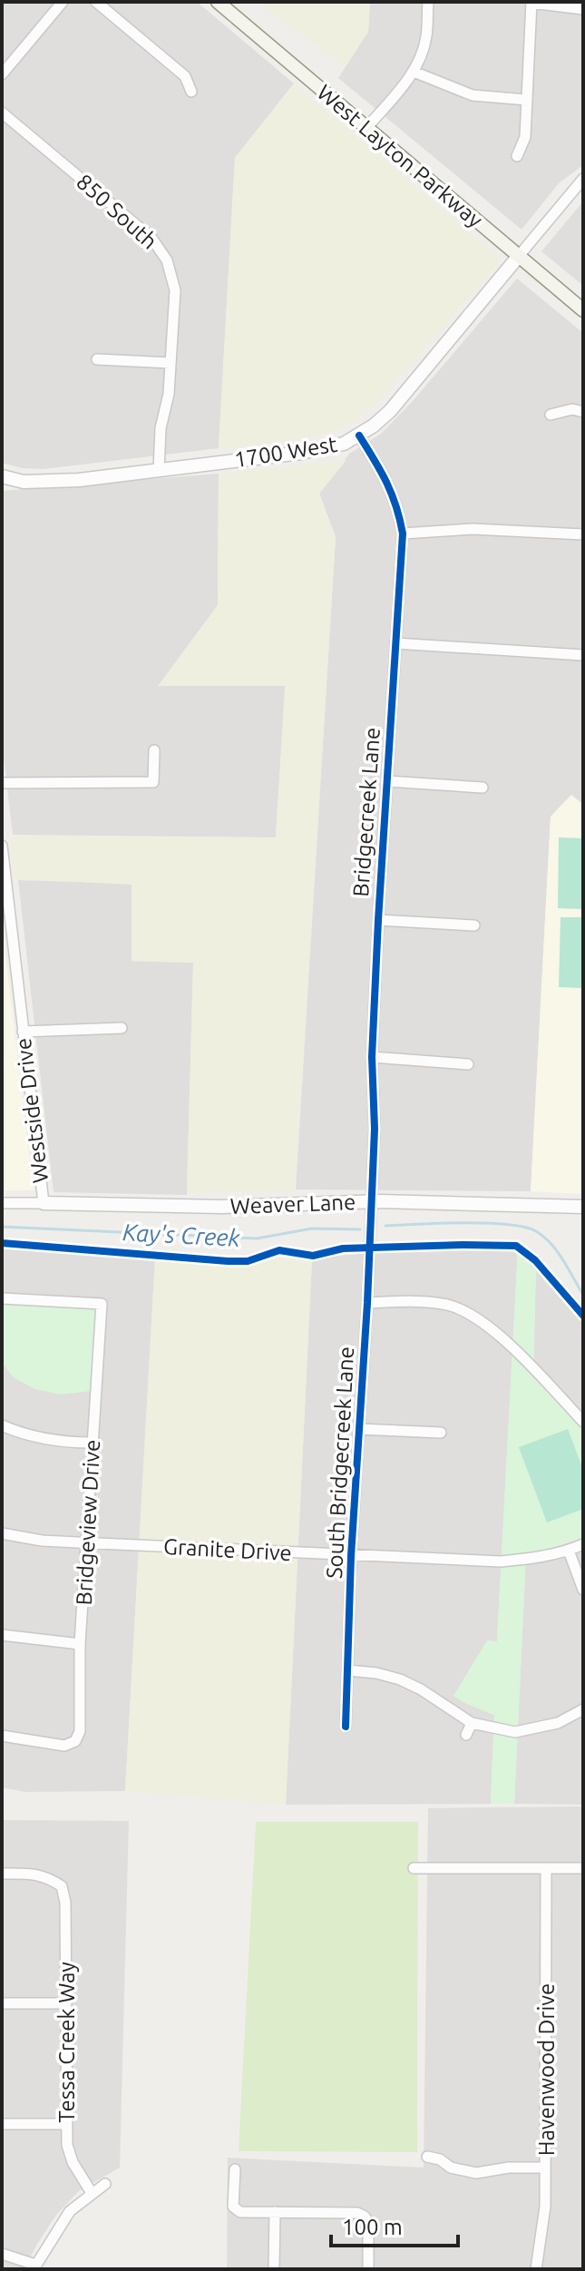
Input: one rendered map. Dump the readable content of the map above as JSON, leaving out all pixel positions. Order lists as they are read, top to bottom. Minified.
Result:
{"streets":{"main road":["West Layton Parkway"],"street":["850 South","1700 West","Bridgecreek Lane","Westside Drive","Weaver Lane","South Bridgecreek Lane","Bridgeview Drive","Granite Drive","Tessa Creek Way","Havenwood Drive"]},"crossings":[["West Layton Parkway","1700 West"],["850 South","1700 West"],["1700 West","Bridgecreek Lane"],["Bridgecreek Lane","Weaver Lane"],["Bridgecreek Lane","South Bridgecreek Lane"],["Westside Drive","Weaver Lane"],["Weaver Lane","South Bridgecreek Lane"],["South Bridgecreek Lane","Granite Drive"],["Bridgeview Drive","Granite Drive"]],"water":["Kay's Creek"],"scale_bar":"100 m"}
